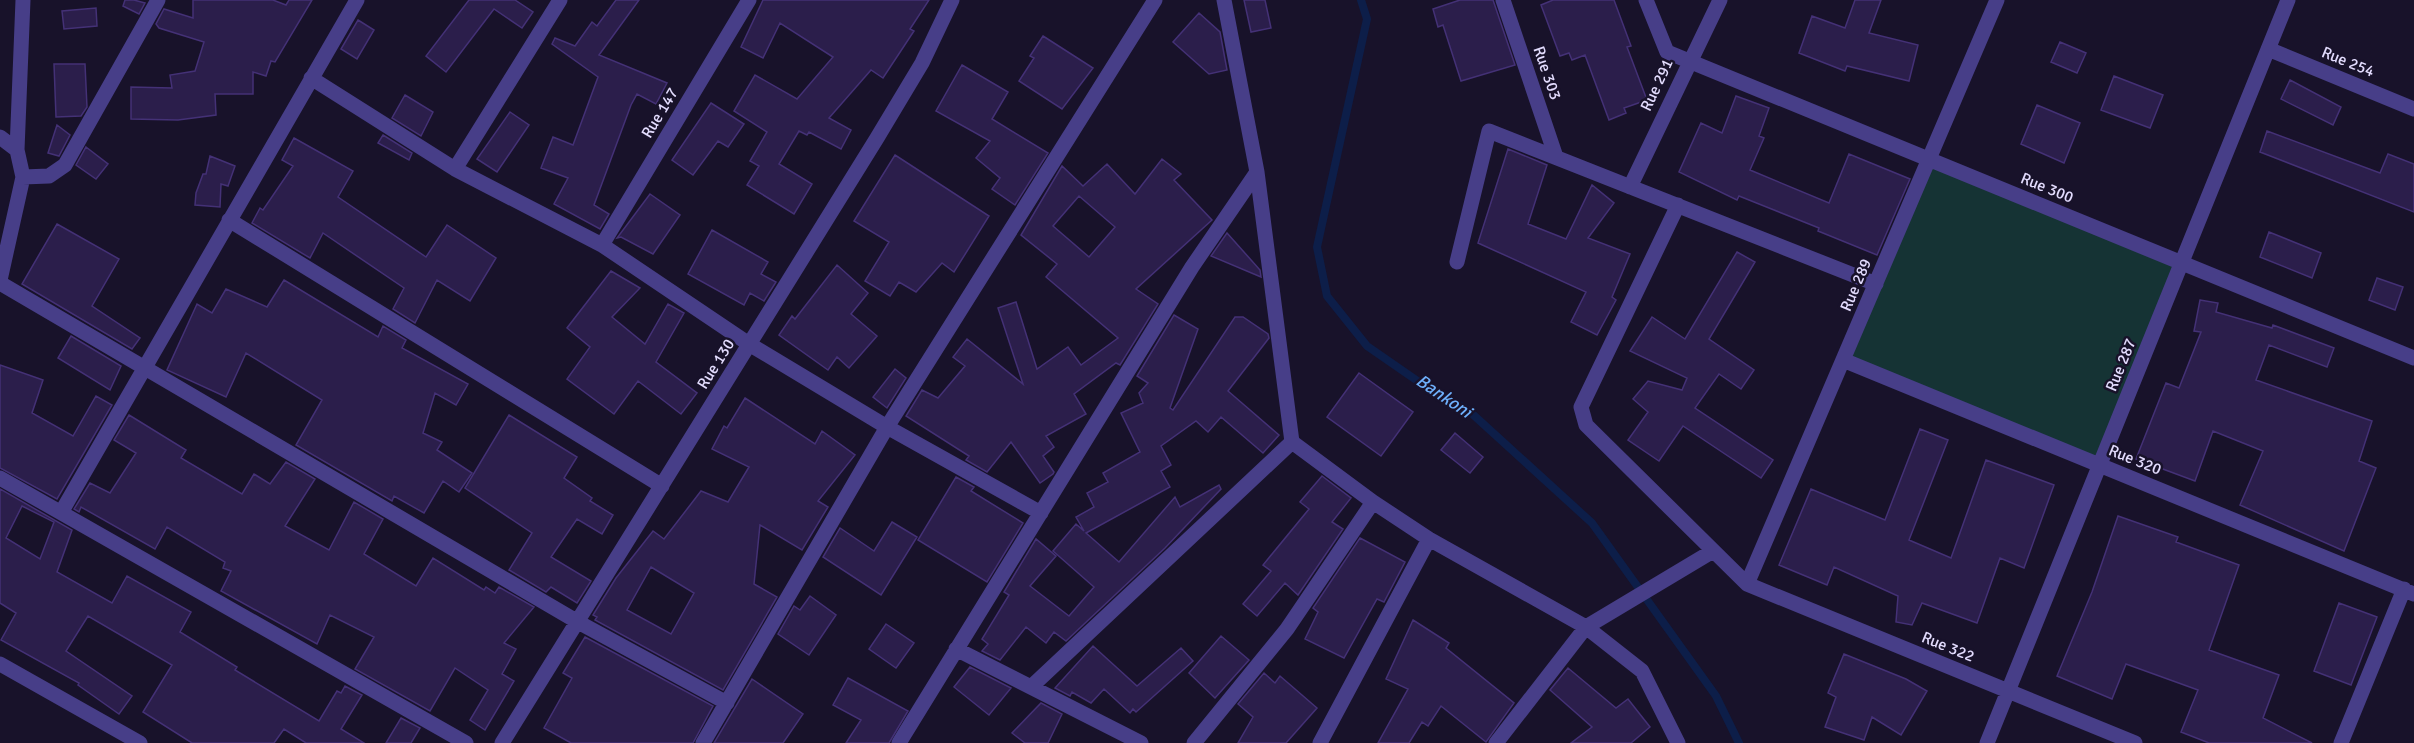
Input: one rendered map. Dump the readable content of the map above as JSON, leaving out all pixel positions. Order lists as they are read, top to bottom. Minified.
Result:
{"streets":{"street":["Rue 254","Rue 303","Rue 291","Rue 147","Rue 300","Rue 289","Rue 130","Rue 287","Rue 320","Rue 322"]},"crossings":[["Rue 254","Rue 287"],["Rue 291","Rue 300"],["Rue 300","Rue 289"],["Rue 300","Rue 287"],["Rue 289","Rue 320"],["Rue 289","Rue 322"],["Rue 287","Rue 320"],["Rue 287","Rue 322"]],"water":["Bankoni"]}
